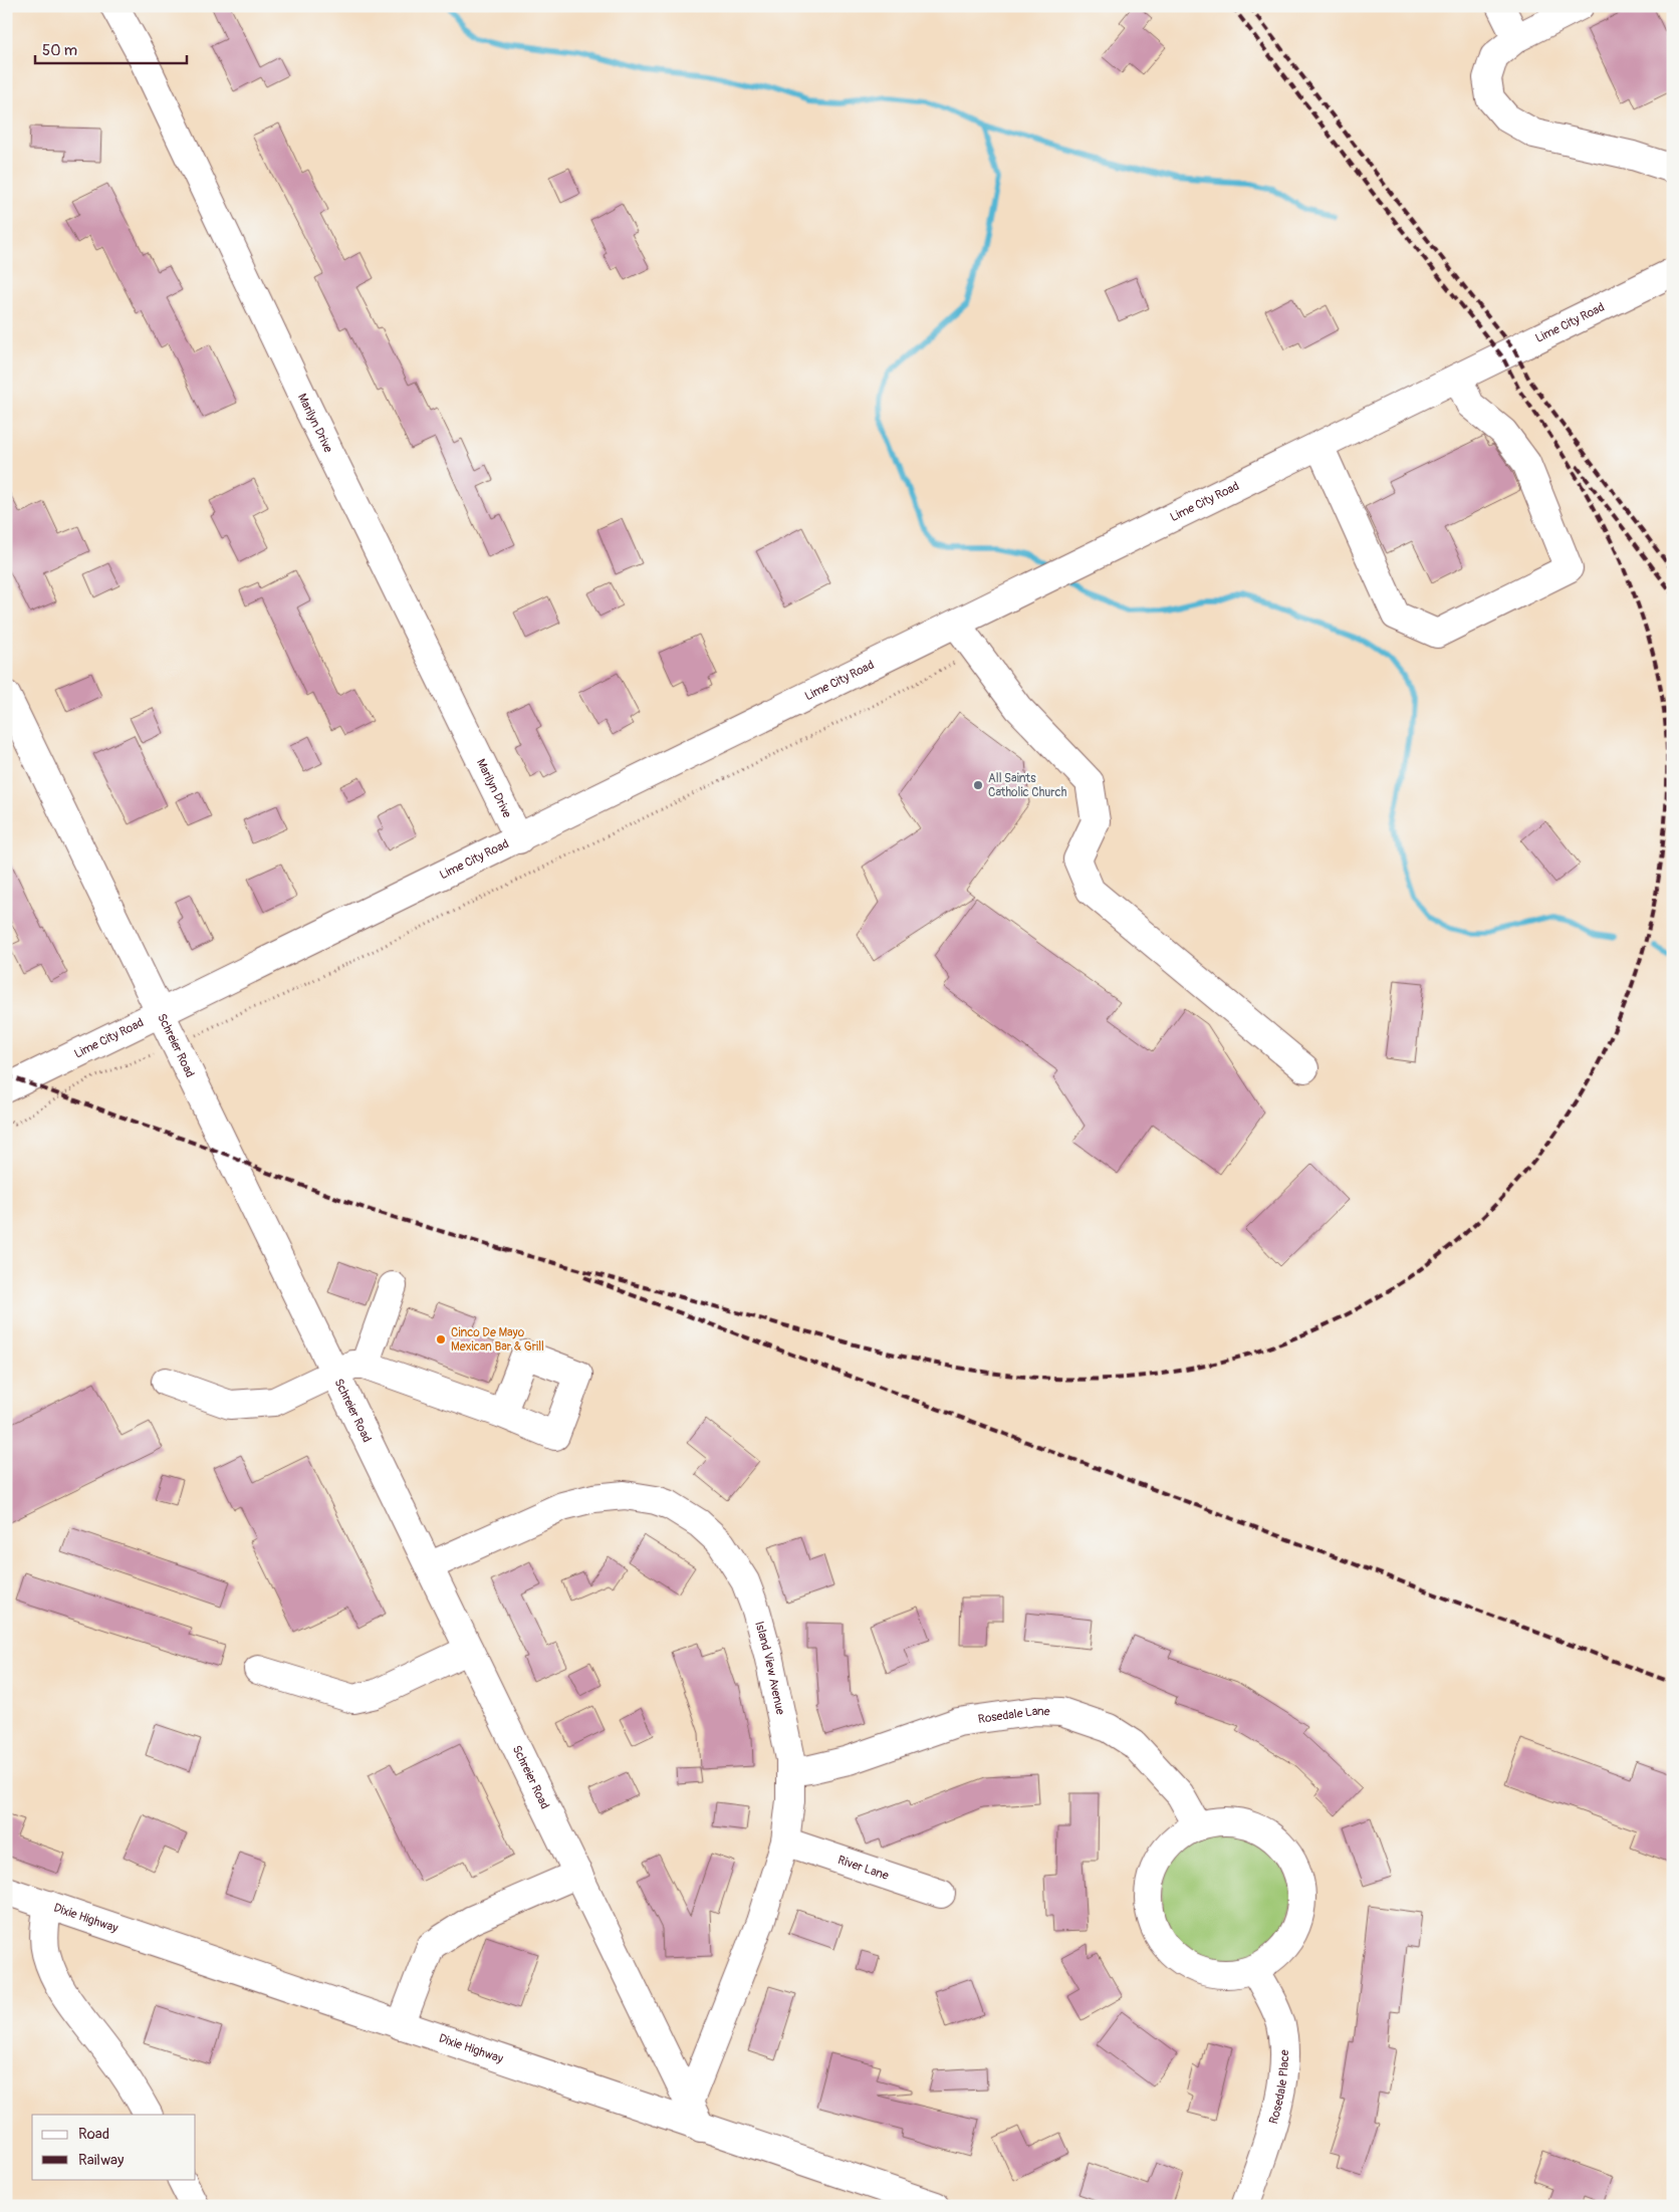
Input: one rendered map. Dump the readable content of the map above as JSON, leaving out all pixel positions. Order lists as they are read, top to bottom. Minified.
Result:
{"streets":{"street":["Lime City Road","Marilyn Drive","Schreier Road","Island View Avenue","Rosedale Lane","River Lane","Dixie Highway","Rosedale Place"]},"crossings":[["Lime City Road","Marilyn Drive"],["Lime City Road","Schreier Road"],["Schreier Road","Island View Avenue"],["Schreier Road","Dixie Highway"],["Island View Avenue","Rosedale Lane"],["Island View Avenue","River Lane"],["Rosedale Lane","Rosedale Place"]],"places":["All Saints Catholic Church","Cinco De Mayo Mexican Bar & Grill"],"legend":["Road","Railway"],"scale_bar":"50 m"}
